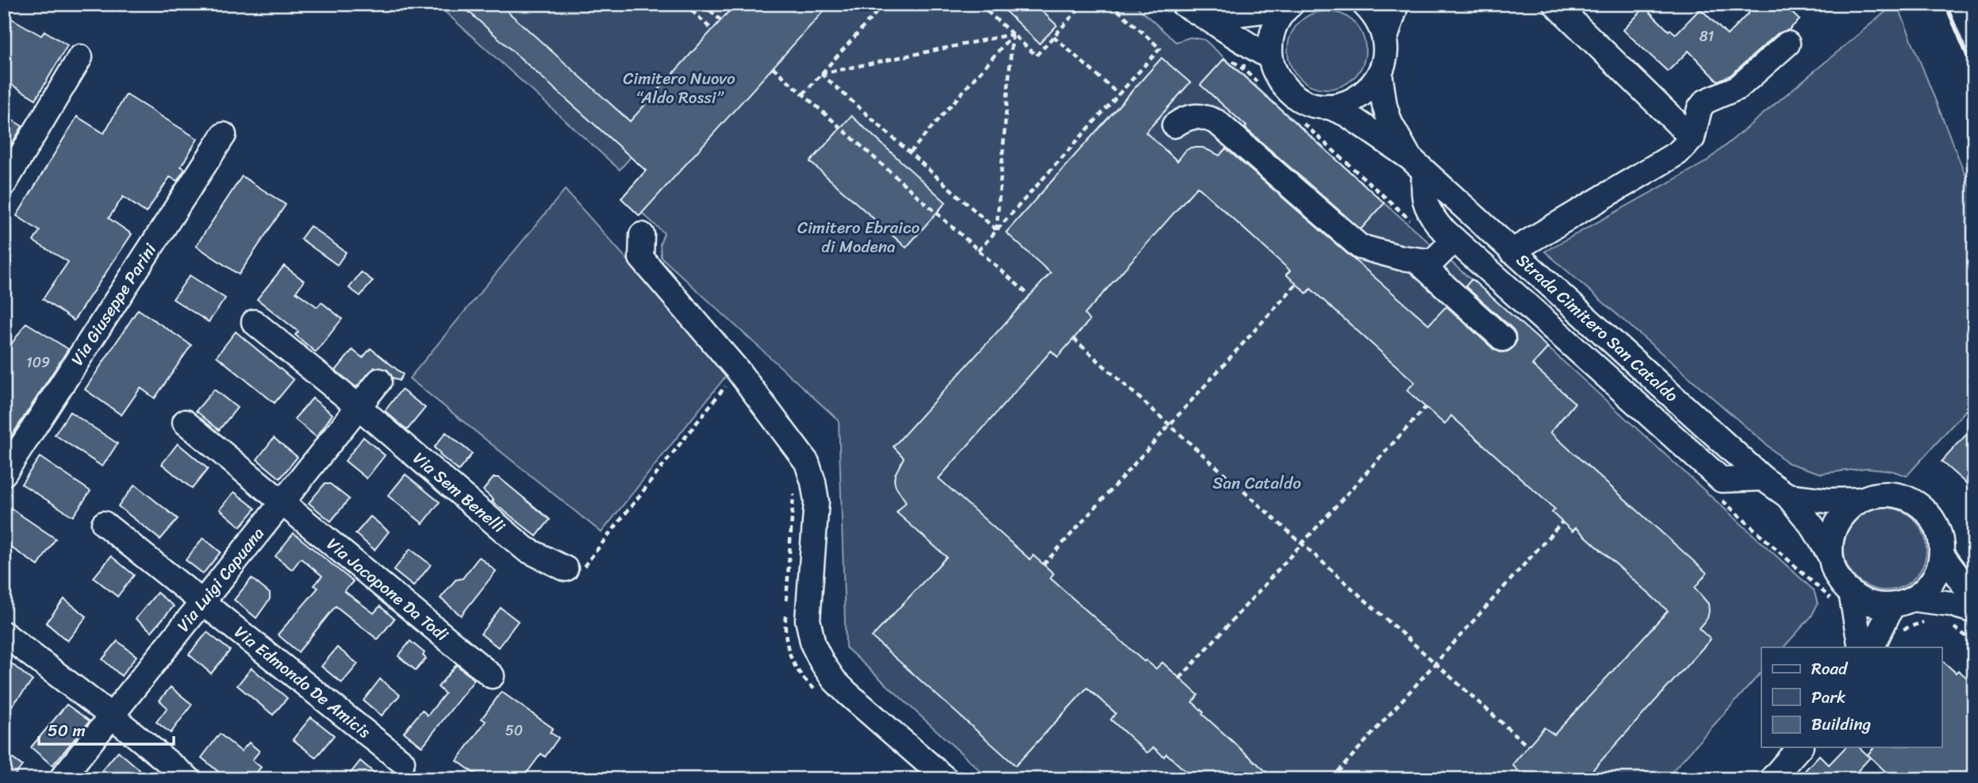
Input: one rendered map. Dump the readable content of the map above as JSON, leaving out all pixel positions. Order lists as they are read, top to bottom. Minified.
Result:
{"streets":{"street":["Via Giuseppe Parini","Strada Cimitero San Cataldo","Via Sem Benelli","Via Luigi Capuana","Via Jacopone Da Todi","Via Edmondo De Amicis"]},"crossings":[["Via Sem Benelli","Via Luigi Capuana"],["Via Luigi Capuana","Via Jacopone Da Todi"],["Via Luigi Capuana","Via Edmondo De Amicis"]],"parks":["Cimitero Nuovo “Aldo Rossi”","Cimitero Ebraico di Modena","San Cataldo"],"house_numbers":["81","109","50"],"legend":["Road","Park","Building"],"scale_bar":"50 m"}
